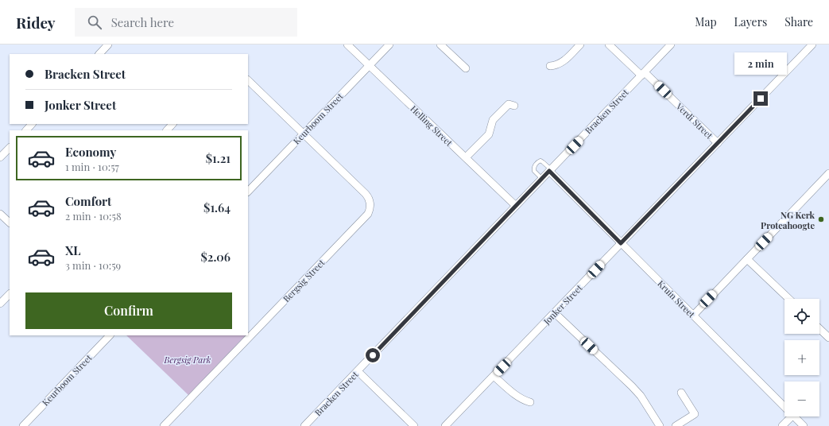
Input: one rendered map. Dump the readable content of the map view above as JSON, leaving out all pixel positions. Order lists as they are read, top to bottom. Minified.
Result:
{"streets":{"street":["Bracken Street","Keurboom Street","Verdi Street","Helling Street","Bergsig Street","Kruin Street","Jonker Street"]},"crossings":[["Bracken Street","Verdi Street"],["Bracken Street","Helling Street"],["Bracken Street","Kruin Street"],["Keurboom Street","Helling Street"],["Keurboom Street","Bergsig Street"],["Verdi Street","Jonker Street"],["Kruin Street","Jonker Street"]],"parks":["Bergsig Park"],"places":["NG Kerk Proteahoogte"],"page":{"header":"Ridey","search":"Search here","nav":["Map","Layers","Share"],"bubble":"2 min","banner":["Bracken Street","Jonker Street"],"list":[{"name":"Economy","note":"1 min · 10:57","value":"$1.21"},{"name":"Comfort","note":"2 min · 10:58","value":"$1.64"},{"name":"XL","note":"3 min · 10:59","value":"$2.06"}],"buttons":"Confirm","map_buttons":["+","−"]}}
